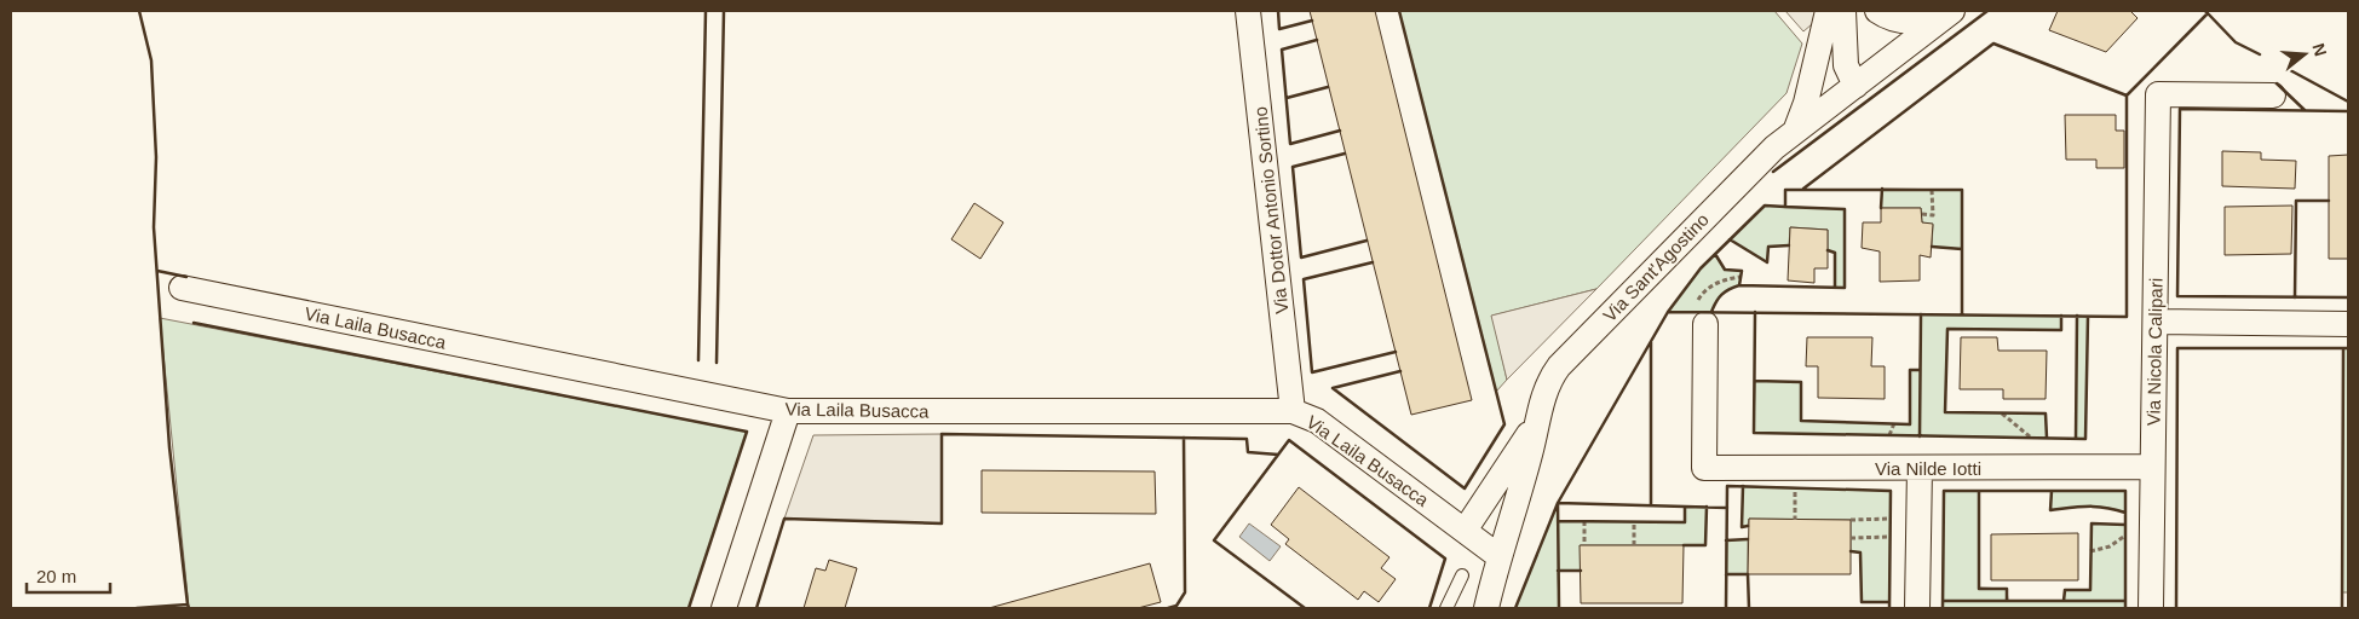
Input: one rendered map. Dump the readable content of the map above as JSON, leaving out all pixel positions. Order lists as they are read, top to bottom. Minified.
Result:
{"streets":{"street":["Via Dottor Antonio Sortino","Via Sant'Agostino","Via Laila Busacca","Via Nicola Calipari","Via Nilde Iotti"]},"crossings":[["Via Dottor Antonio Sortino","Via Laila Busacca"],["Via Sant'Agostino","Via Laila Busacca"],["Via Nicola Calipari","Via Nilde Iotti"]],"scale_bar":"20 m","north":"right"}
